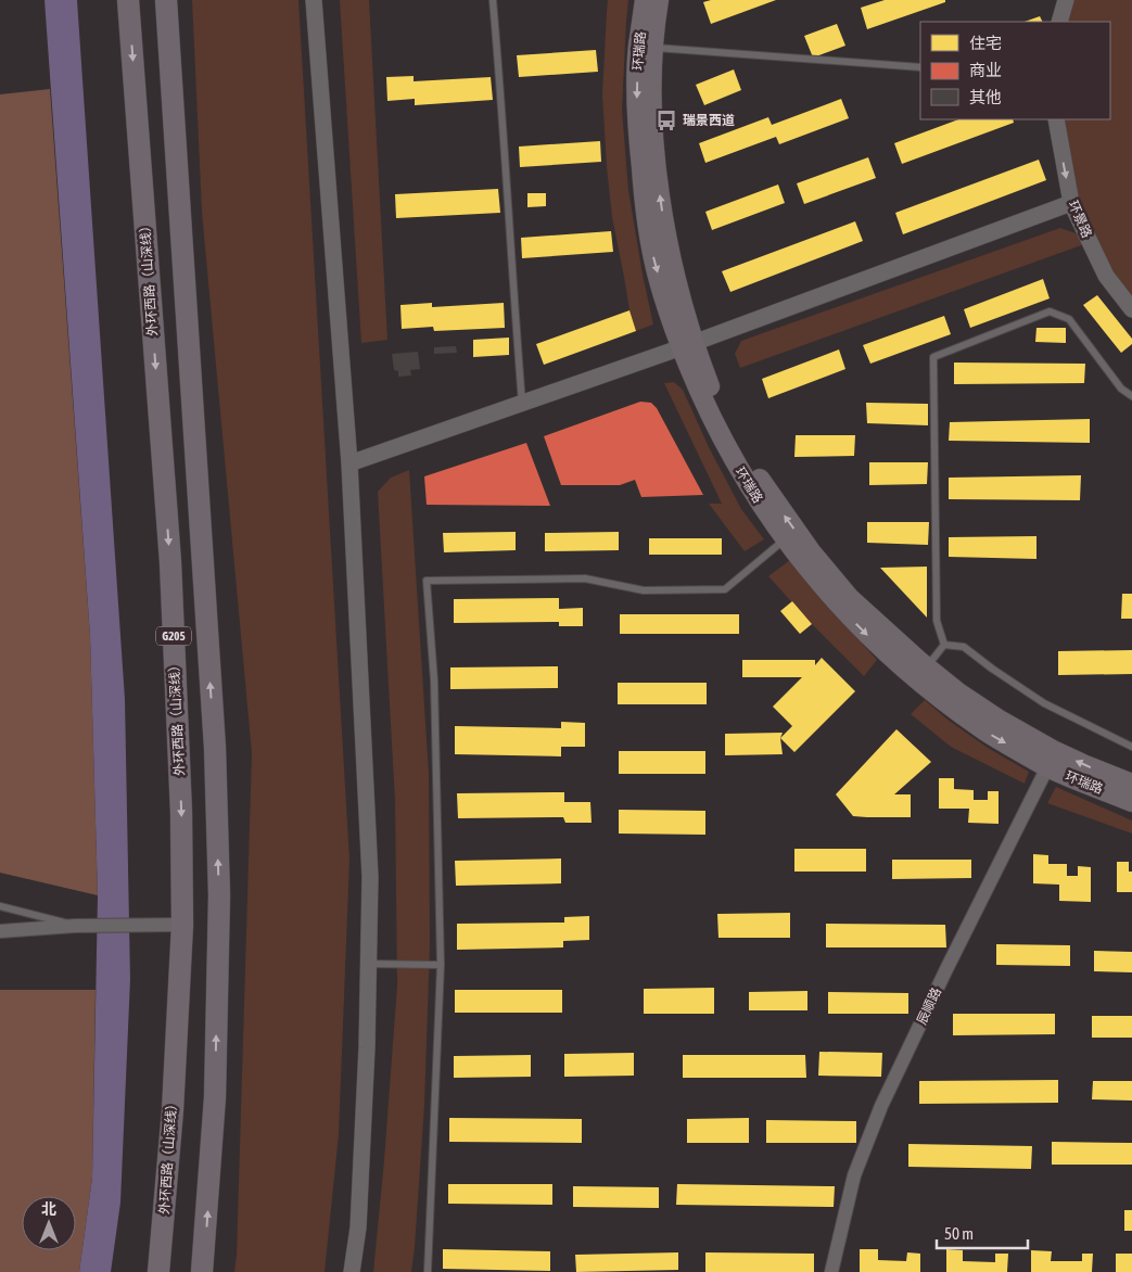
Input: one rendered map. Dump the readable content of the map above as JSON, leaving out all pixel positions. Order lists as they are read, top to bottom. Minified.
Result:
{"streets":{"highway":["外环西路（山深线）","G205"],"main road":["环瑞路"],"street":["环景路","辰顺路"]},"crossings":[["环瑞路","辰顺路"]],"one_way":["环景路"],"places":{"bus stop":["瑞景西道"]},"legend":["住宅","商业","其他"],"scale_bar":"50 m","north":"top"}
